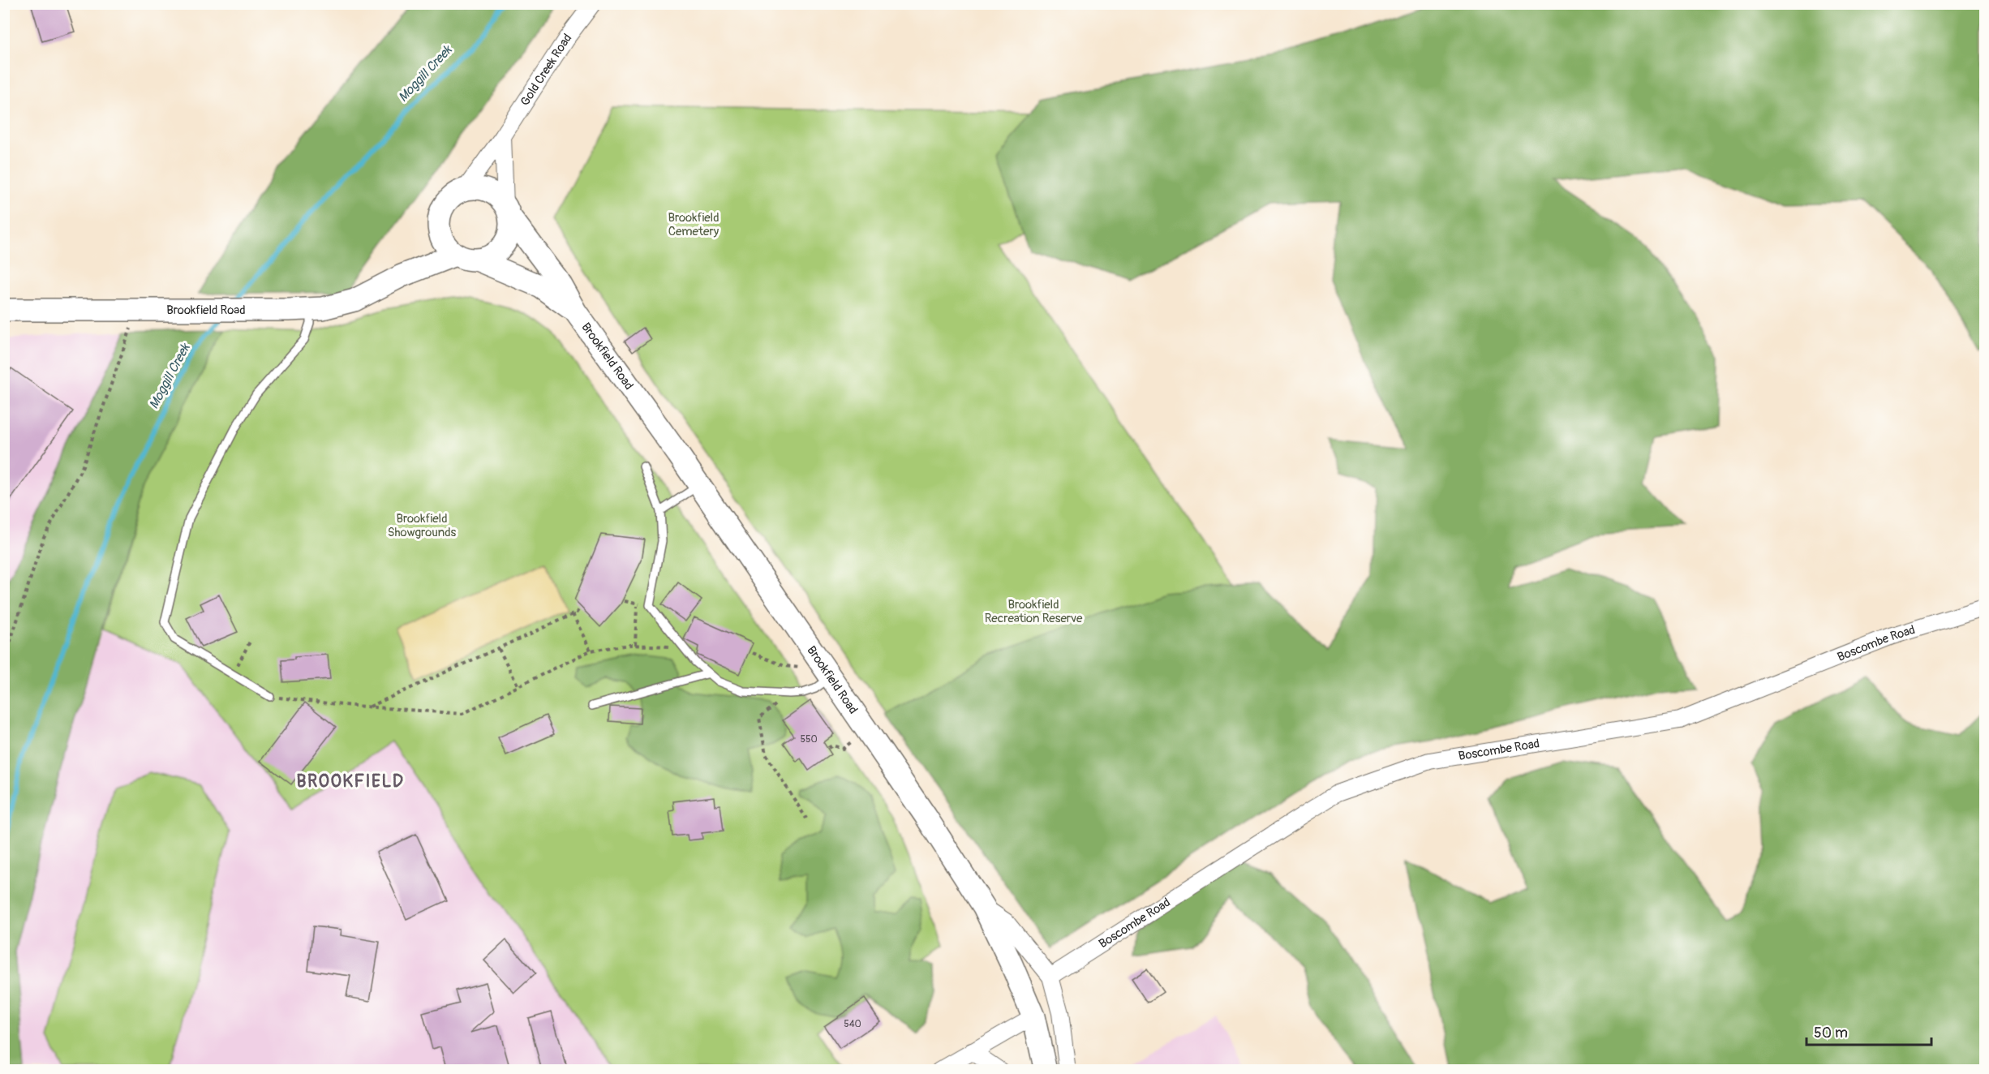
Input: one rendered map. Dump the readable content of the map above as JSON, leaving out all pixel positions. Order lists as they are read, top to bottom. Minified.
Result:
{"streets":{"main road":["Brookfield Road"],"street":["Gold Creek Road","Boscombe Road"]},"crossings":[["Gold Creek Road","Brookfield Road"]],"districts":["BROOKFIELD"],"water":["Moggill Creek"],"parks":["Brookfield Cemetery","Brookfield Showgrounds","Brookfield Recreation Reserve"],"house_numbers":["550","540"],"scale_bar":"50 m"}
